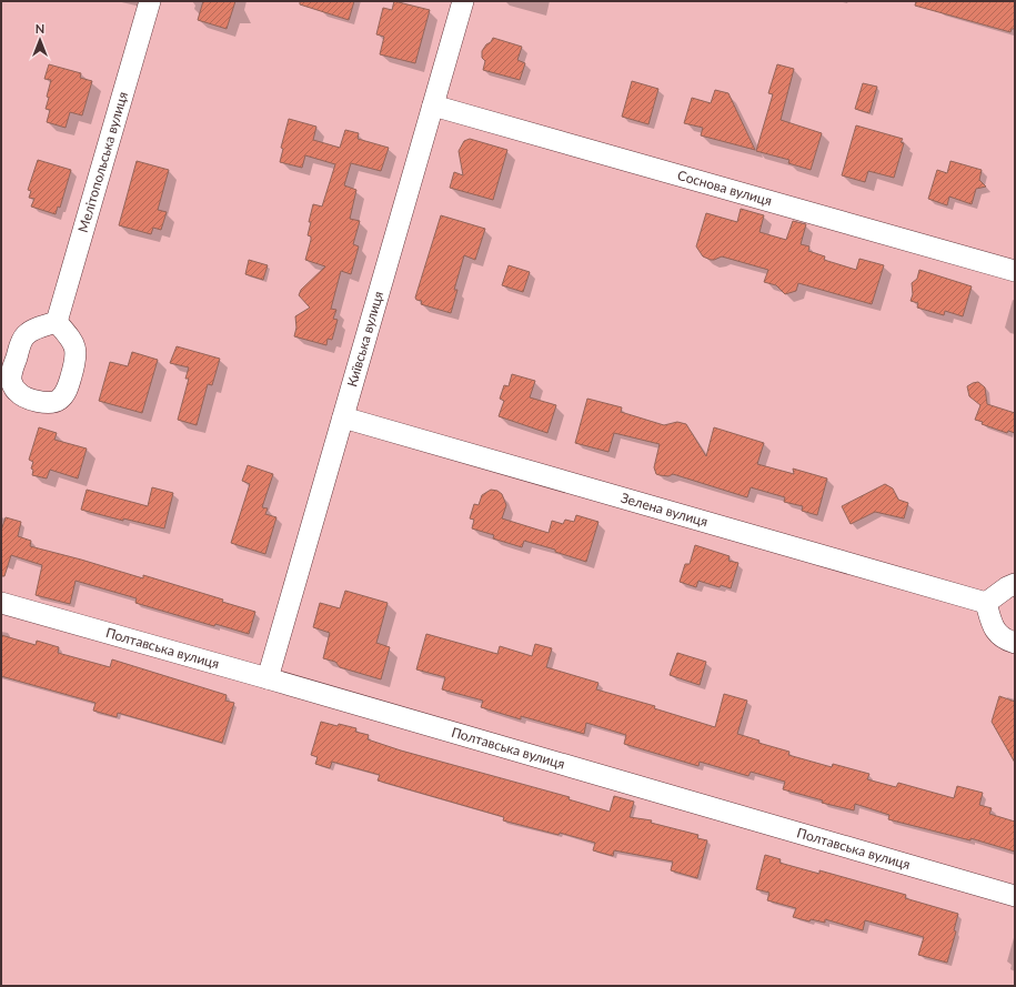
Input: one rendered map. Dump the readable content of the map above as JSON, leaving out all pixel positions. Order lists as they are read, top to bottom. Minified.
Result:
{"streets":{"street":["Мелітопольська вулиця","Соснова вулиця","Київська вулиця","Зелена вулиця","Полтавська вулиця"]},"crossings":[["Соснова вулиця","Київська вулиця"],["Київська вулиця","Зелена вулиця"],["Київська вулиця","Полтавська вулиця"]],"north":"top"}
